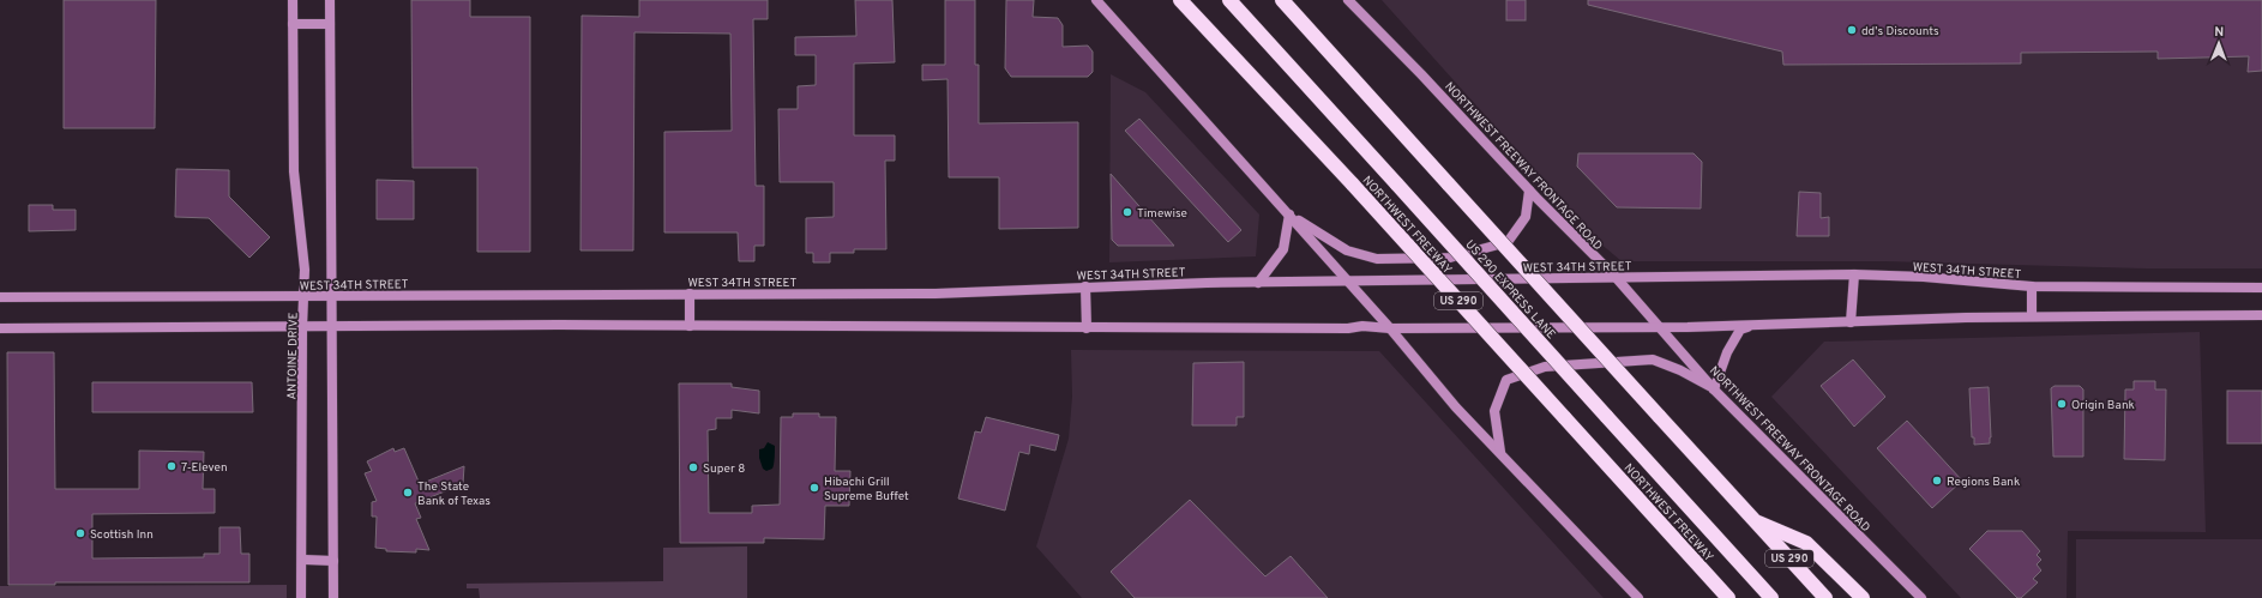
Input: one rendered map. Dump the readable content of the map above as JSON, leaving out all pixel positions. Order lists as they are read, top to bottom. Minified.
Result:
{"streets":{"highway":["NORTHWEST FREEWAY","US 290 EXPRESS LANE","US 290"],"main road":["NORTHWEST FREEWAY FRONTAGE ROAD","WEST 34TH STREET","ANTOINE DRIVE"]},"crossings":[["NORTHWEST FREEWAY FRONTAGE ROAD","WEST 34TH STREET"],["WEST 34TH STREET","ANTOINE DRIVE"]],"places":["dd's Discounts","Timewise","Origin Bank","7-Eleven","Super 8","Regions Bank","Hibachi Grill Supreme Buffet","The State Bank of Texas","Scottish Inn"],"north":"top"}
